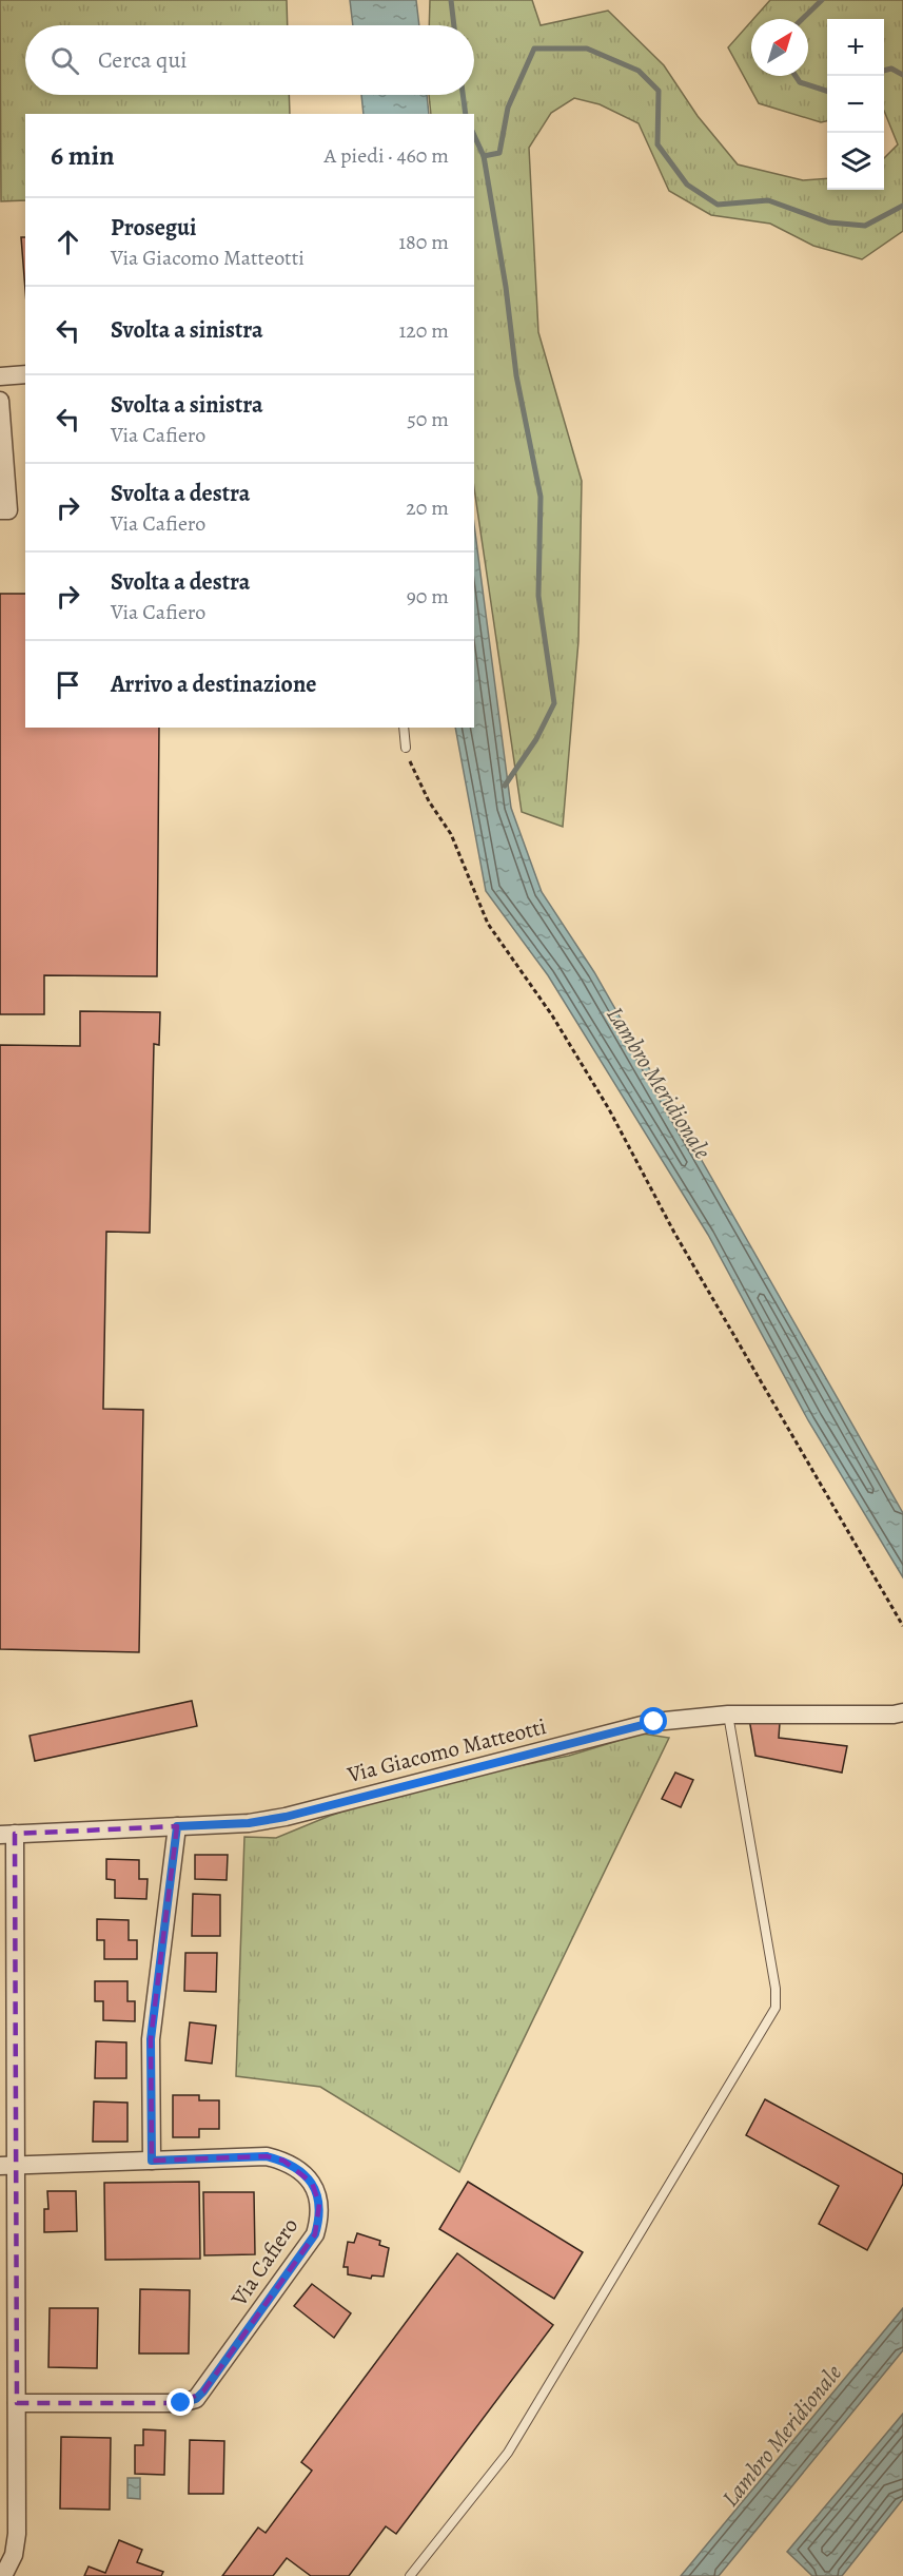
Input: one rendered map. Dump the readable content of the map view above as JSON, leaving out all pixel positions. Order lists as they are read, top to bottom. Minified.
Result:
{"streets":{"street":["Via Giacomo Matteotti","Via Cafiero"]},"water":["Lambro Meridionale"],"north":"top right","page":{"map_buttons":["+","−"],"search":"Cerca qui","heading":["6 min","A piedi · 460 m"],"list":[["Prosegui","Via Giacomo Matteotti","180 m"],["Svolta a sinistra","120 m"],["Svolta a sinistra","Via Cafiero","50 m"],["Svolta a destra","Via Cafiero","20 m"],["Svolta a destra","Via Cafiero","90 m"],"Arrivo a destinazione"]}}
